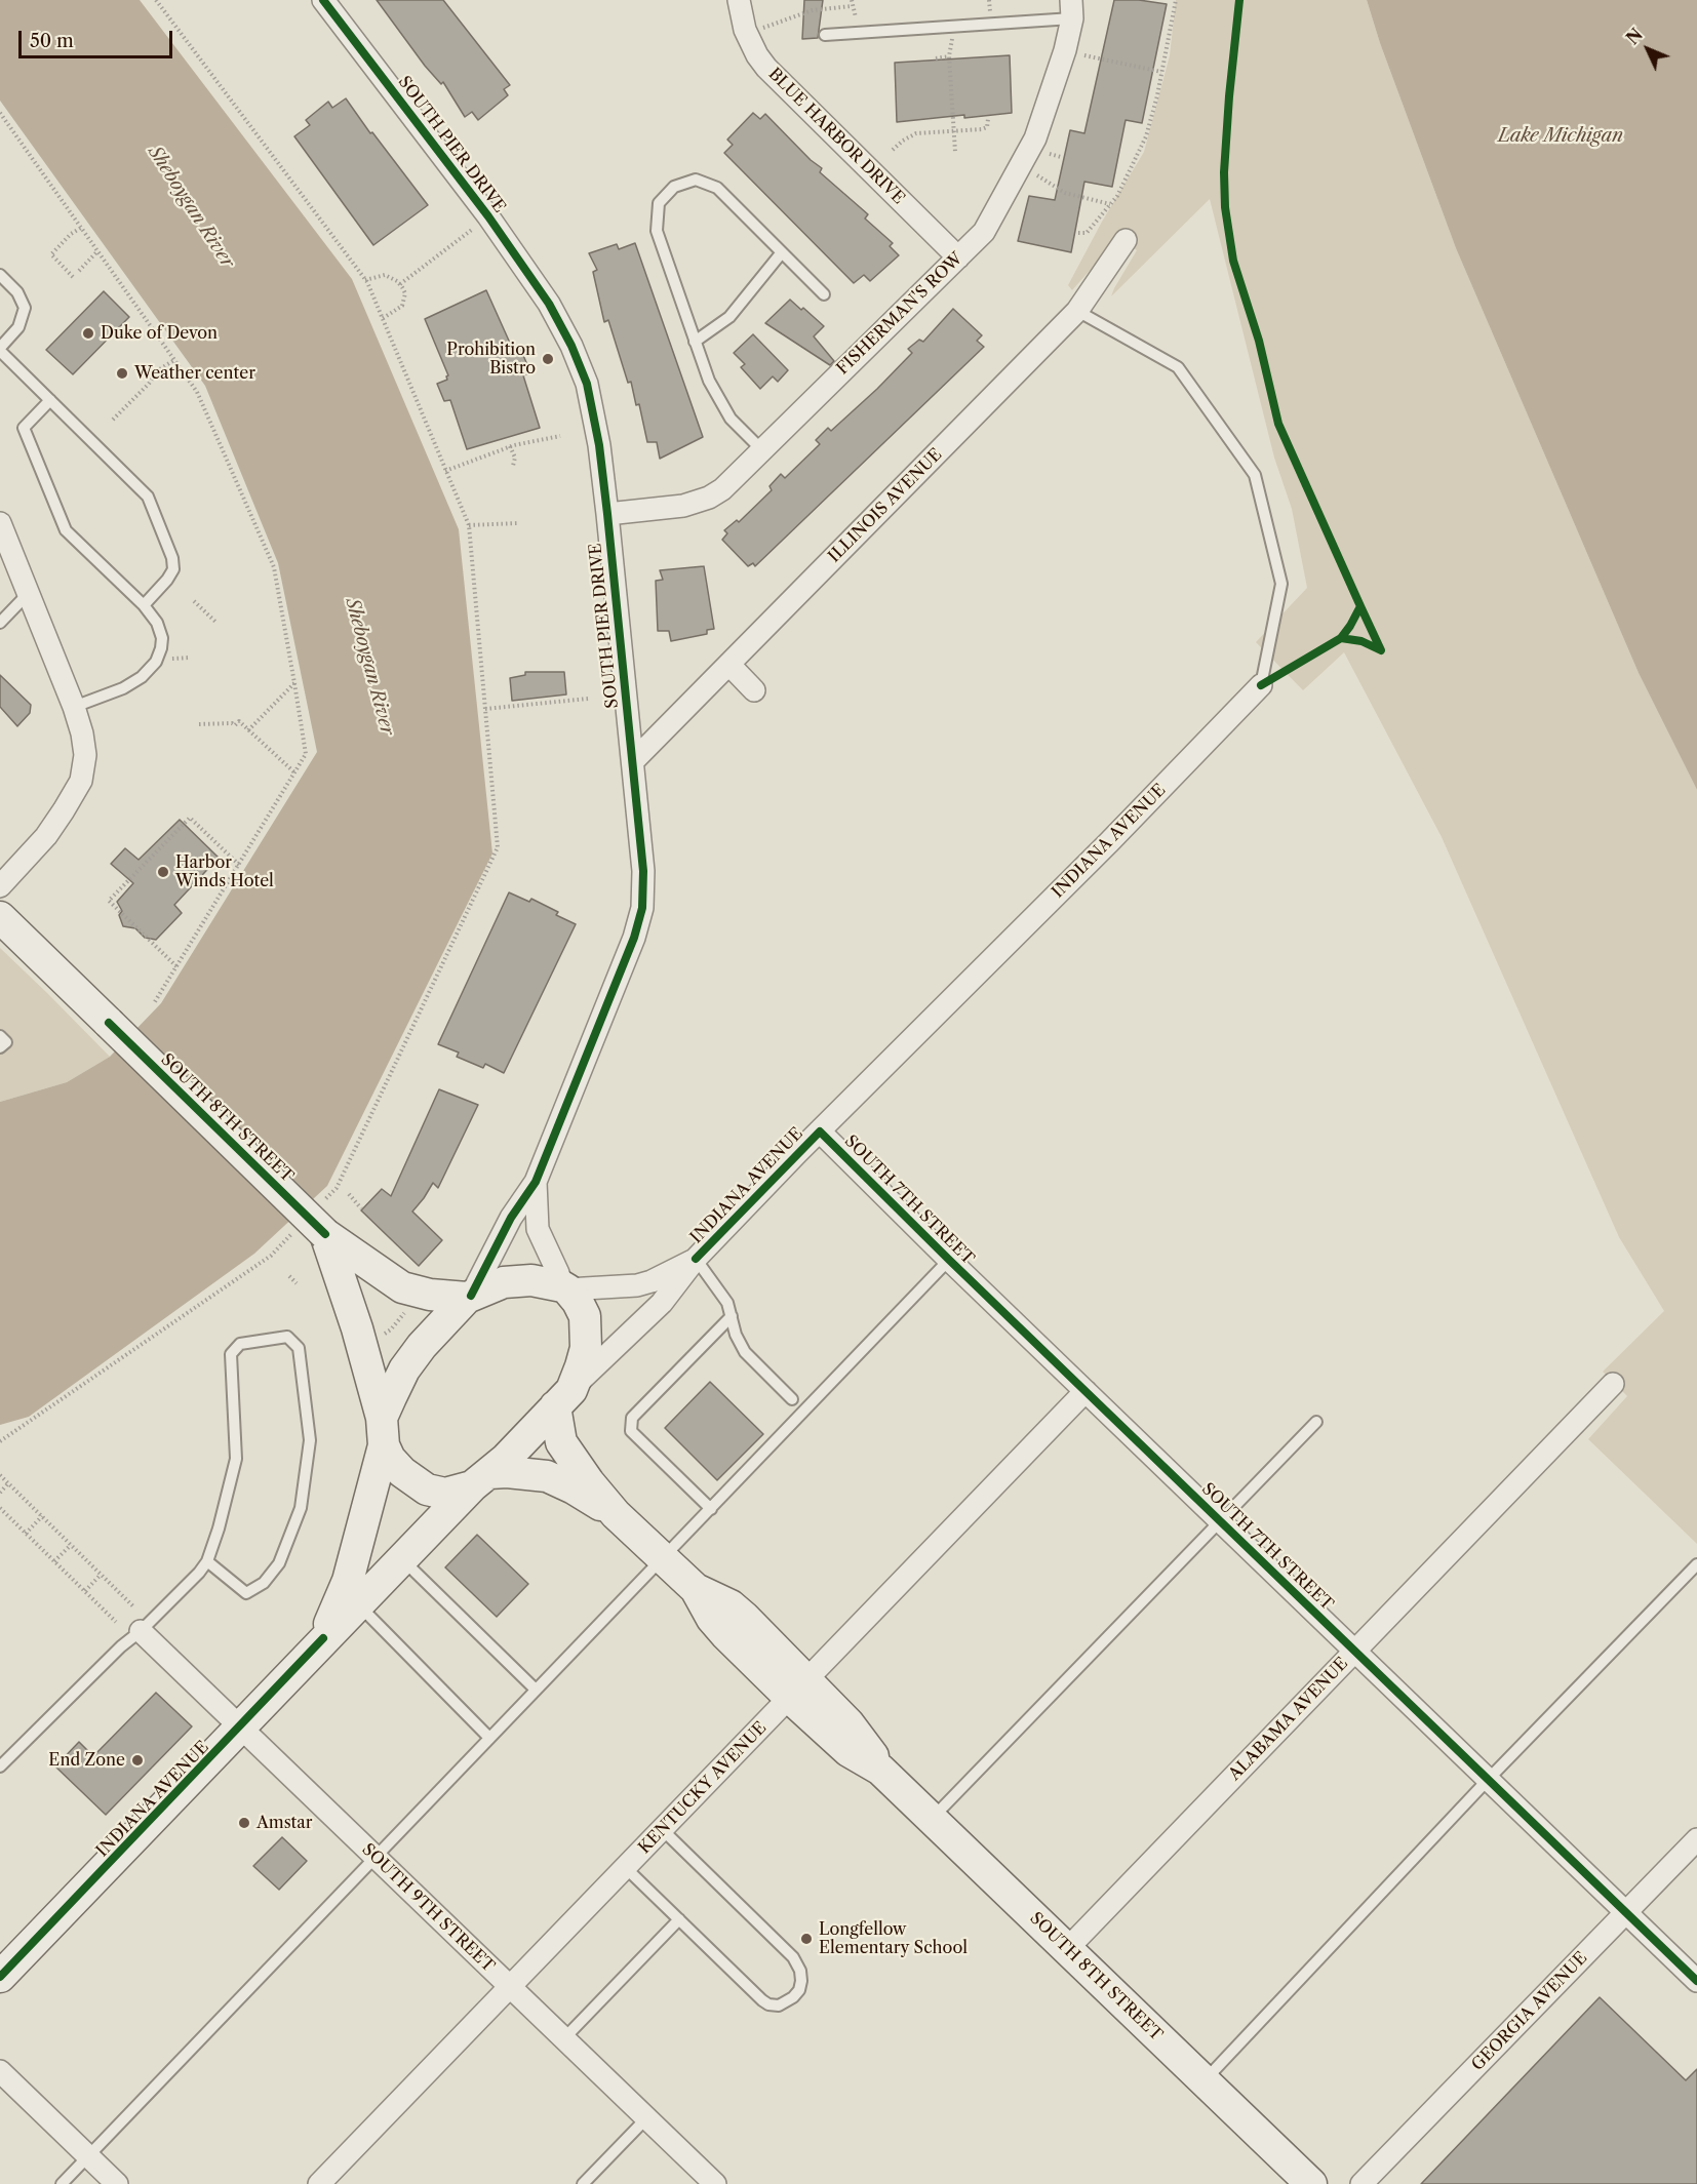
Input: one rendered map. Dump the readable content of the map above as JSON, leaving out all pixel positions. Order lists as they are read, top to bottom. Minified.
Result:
{"streets":{"main road":["INDIANA AVENUE","SOUTH 8TH STREET"],"street":["BLUE HARBOR DRIVE","SOUTH PIER DRIVE","FISHERMAN'S ROW","ILLINOIS AVENUE","SOUTH 7TH STREET","ALABAMA AVENUE","KENTUCKY AVENUE","SOUTH 9TH STREET","GEORGIA AVENUE"]},"crossings":[["BLUE HARBOR DRIVE","FISHERMAN'S ROW"],["SOUTH PIER DRIVE","FISHERMAN'S ROW"],["SOUTH PIER DRIVE","ILLINOIS AVENUE"],["SOUTH PIER DRIVE","INDIANA AVENUE"],["SOUTH PIER DRIVE","SOUTH 8TH STREET"],["INDIANA AVENUE","SOUTH 8TH STREET"],["INDIANA AVENUE","SOUTH 7TH STREET"],["INDIANA AVENUE","SOUTH 9TH STREET"],["SOUTH 8TH STREET","ALABAMA AVENUE"],["SOUTH 8TH STREET","KENTUCKY AVENUE"],["SOUTH 7TH STREET","ALABAMA AVENUE"],["SOUTH 7TH STREET","KENTUCKY AVENUE"],["SOUTH 7TH STREET","GEORGIA AVENUE"],["KENTUCKY AVENUE","SOUTH 9TH STREET"]],"water":["Lake Michigan","Sheboygan River"],"places":["Duke of Devon","Prohibition Bistro","Weather center","Harbor Winds Hotel","End Zone","Amstar","Longfellow Elementary School"],"scale_bar":"50 m","north":"top left"}
